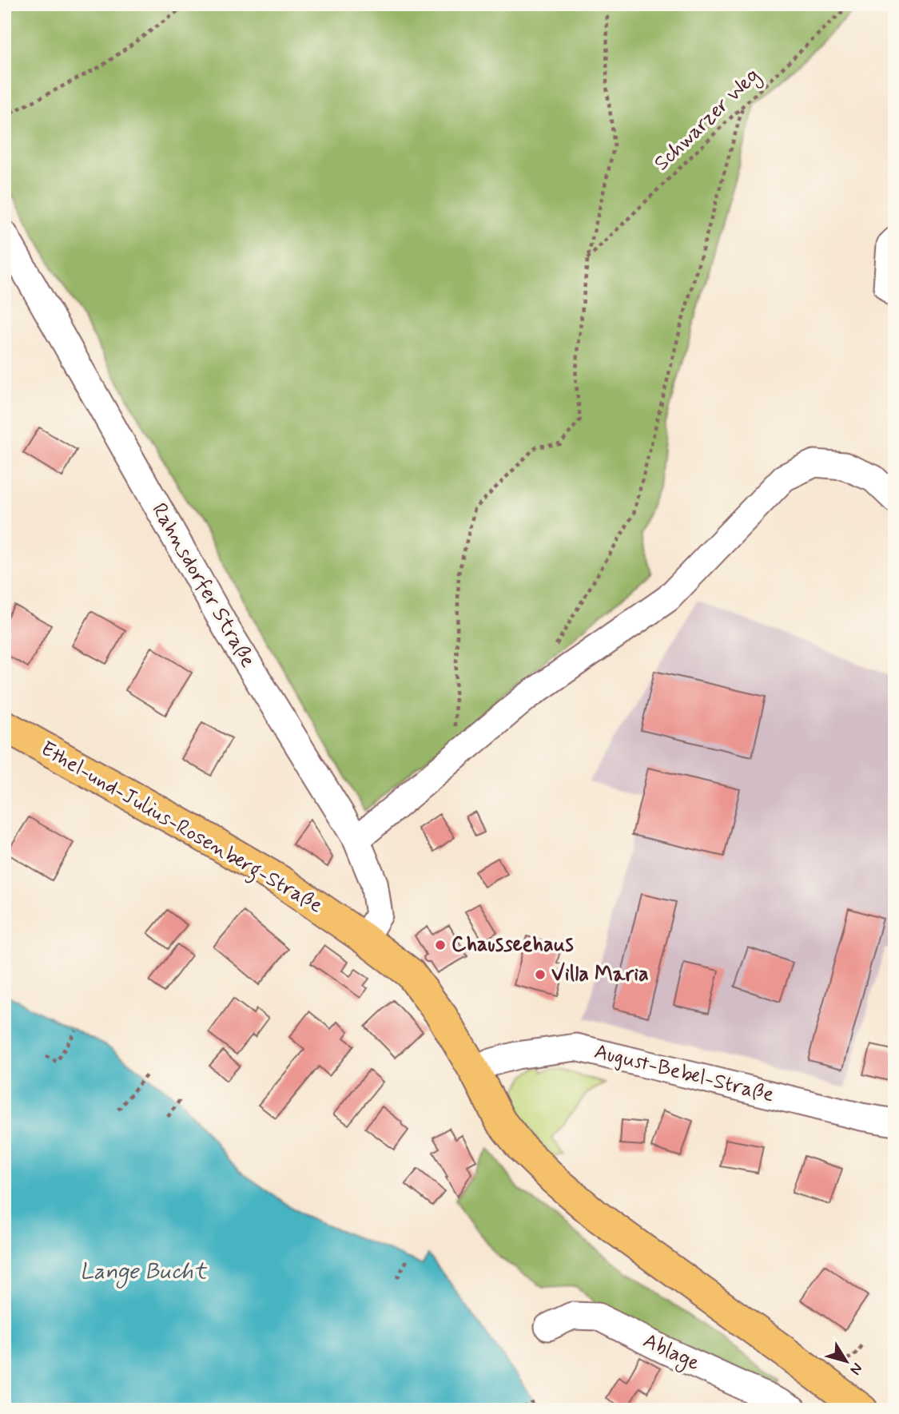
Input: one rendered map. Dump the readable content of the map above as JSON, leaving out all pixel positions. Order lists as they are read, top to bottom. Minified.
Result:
{"streets":{"main road":["Ethel-und-Julius-Rosenberg-Straße"],"street":["Rahnsdorfer Straße","August-Bebel-Straße","Ablage"],"path":["Schwarzer Weg"]},"crossings":[["Rahnsdorfer Straße","Ethel-und-Julius-Rosenberg-Straße"],["Ethel-und-Julius-Rosenberg-Straße","August-Bebel-Straße"]],"water":["Lange Bucht"],"places":["Chausseehaus","Villa Maria"],"north":"bottom right"}
